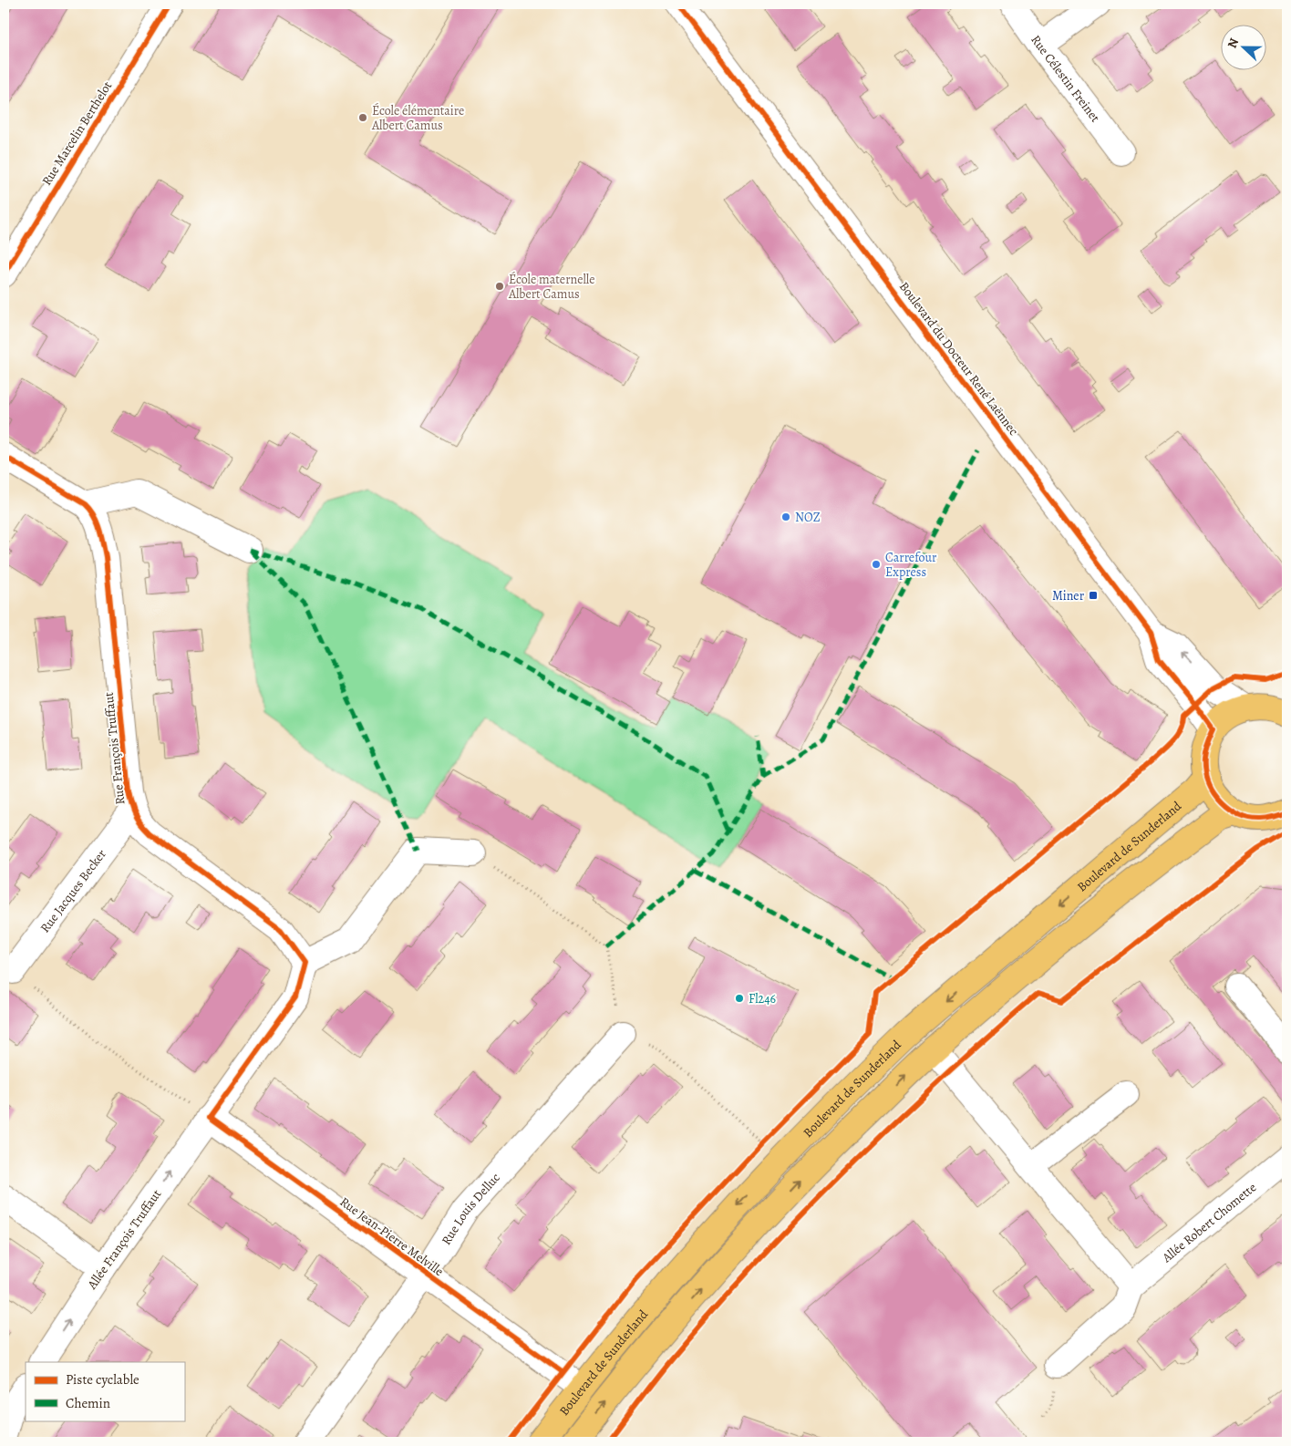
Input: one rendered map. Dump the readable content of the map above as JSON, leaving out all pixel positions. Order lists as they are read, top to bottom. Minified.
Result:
{"streets":{"main road":["Boulevard de Sunderland"],"street":["Rue Célestin Freinet","Rue Marcelin Berthelot","Boulevard du Docteur René Laënnec","Rue François Truffaut","Rue Jacques Becker","Rue Louis Delluc","Allée Robert Chomette","Rue Jean-Pierre Melville","Allée François Truffaut"]},"crossings":[["Rue François Truffaut","Rue Jacques Becker"],["Boulevard de Sunderland","Rue Jean-Pierre Melville"],["Rue Louis Delluc","Rue Jean-Pierre Melville"],["Rue Jean-Pierre Melville","Allée François Truffaut"]],"one_way":["Allée François Truffaut"],"places":{"other":["École élémentaire Albert Camus","École maternelle Albert Camus","NOZ","Carrefour Express","Fl246"],"transit":["Miner"]},"legend":["Piste cyclable","Chemin"],"north":"left"}
